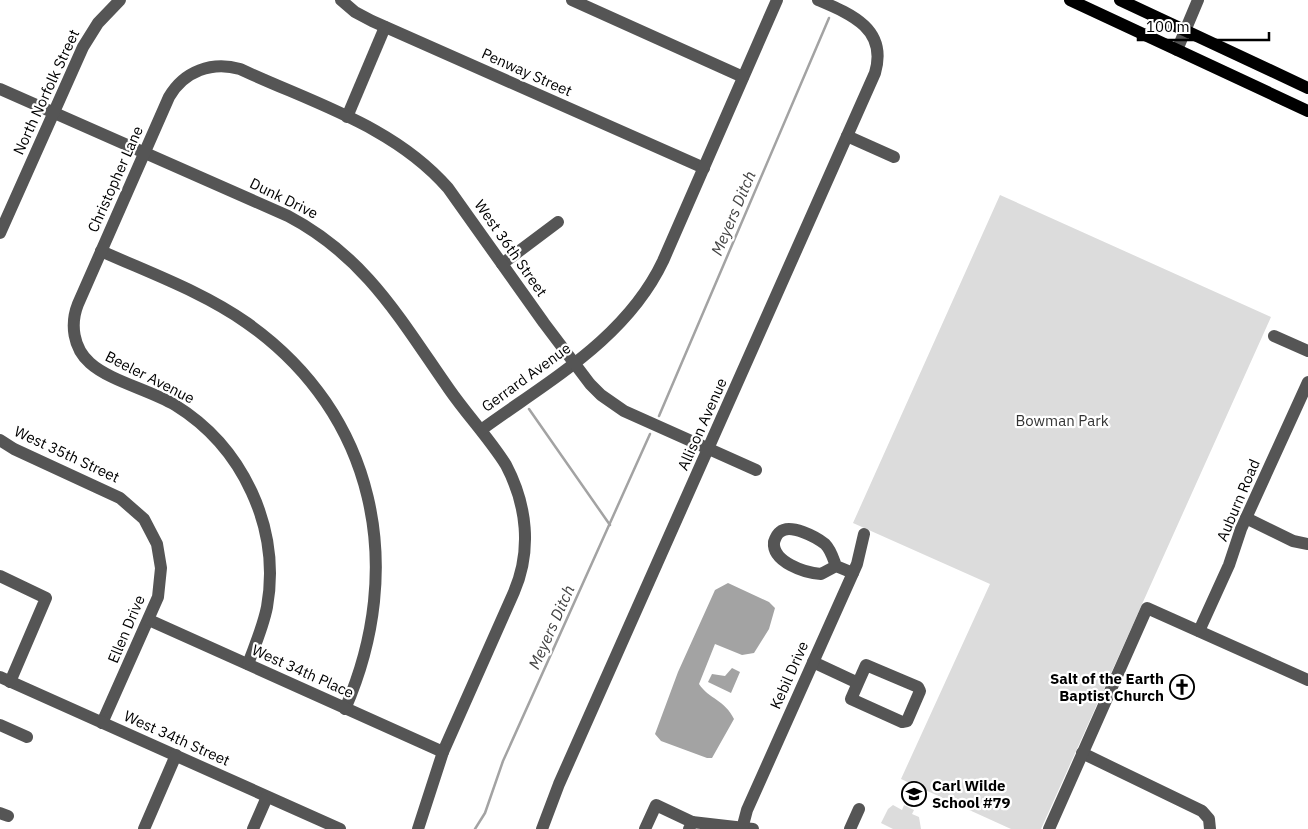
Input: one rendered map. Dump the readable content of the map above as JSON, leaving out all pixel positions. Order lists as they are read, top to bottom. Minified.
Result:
{"streets":{"street":["Penway Street","North Norfolk Street","Christopher Lane","Dunk Drive","West 36th Street","Beeler Avenue","Gerrard Avenue","Allison Avenue","West 35th Street","Auburn Road","Ellen Drive","West 34th Place","Kebil Drive","West 34th Street"]},"crossings":[["Penway Street","Gerrard Avenue"],["North Norfolk Street","Dunk Drive"],["Christopher Lane","Dunk Drive"],["Christopher Lane","West 36th Street"],["Christopher Lane","Beeler Avenue"],["Dunk Drive","Gerrard Avenue"],["West 36th Street","Gerrard Avenue"],["West 36th Street","Allison Avenue"],["Beeler Avenue","West 34th Place"],["Gerrard Avenue","West 34th Place"],["West 35th Street","Ellen Drive"],["Ellen Drive","West 34th Place"],["Ellen Drive","West 34th Street"]],"water":["Meyers Ditch"],"parks":["Bowman Park"],"places":{"church":["Salt of the Earth Baptist Church"],"school or university":["Carl Wilde School #79"]},"scale_bar":"100 m"}
